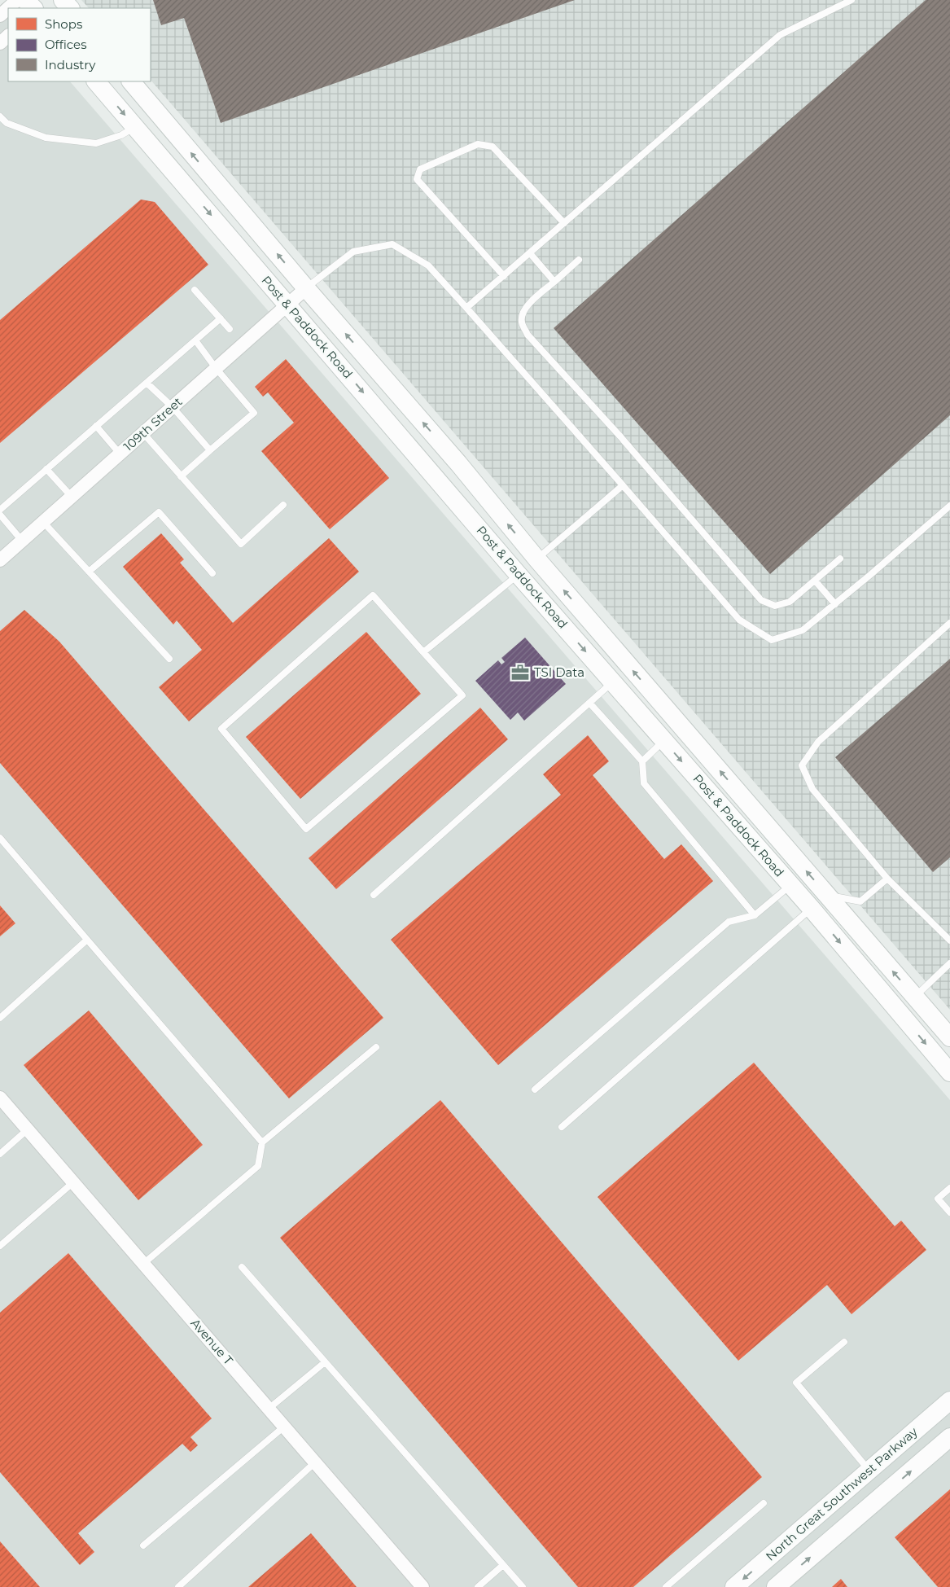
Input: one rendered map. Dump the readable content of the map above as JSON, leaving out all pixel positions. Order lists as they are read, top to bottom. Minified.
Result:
{"streets":{"street":["Post & Paddock Road","109th Street","Avenue T","North Great Southwest Parkway"]},"crossings":[["Post & Paddock Road","109th Street"]],"places":{"office":["TSI Data"]},"legend":["Shops","Offices","Industry"]}
